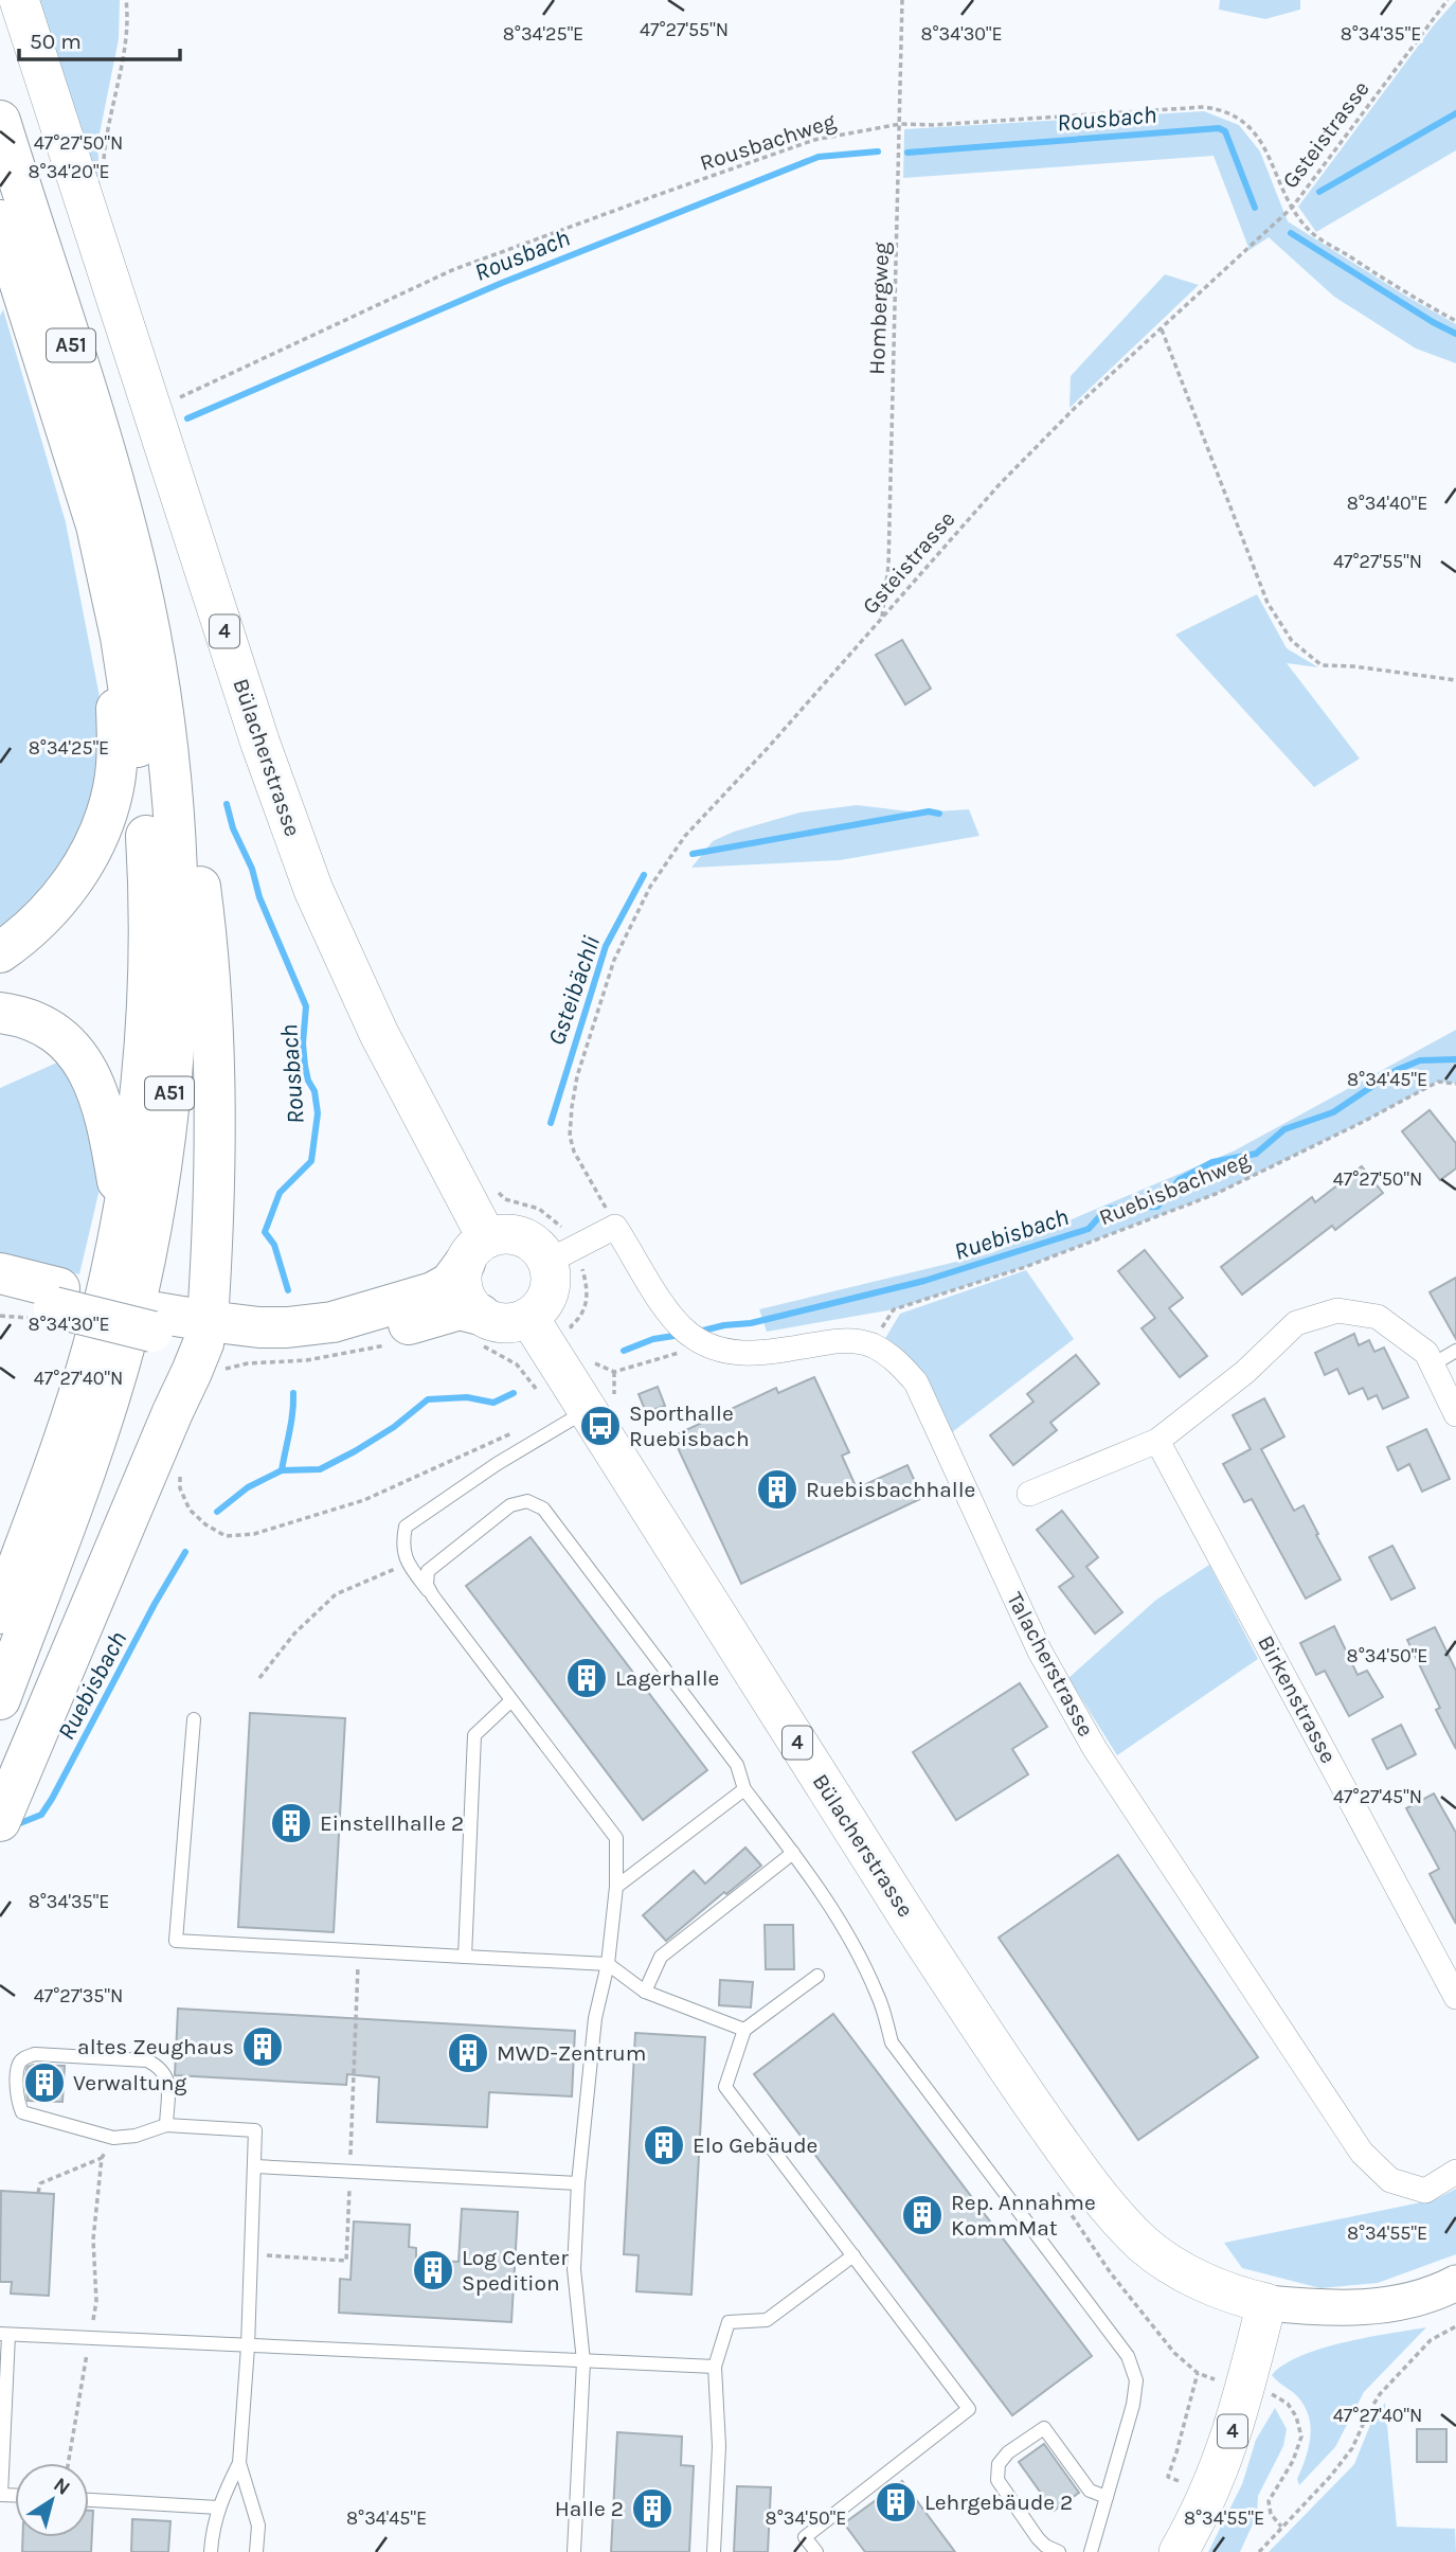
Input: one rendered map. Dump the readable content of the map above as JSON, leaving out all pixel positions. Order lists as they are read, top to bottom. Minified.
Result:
{"streets":{"highway":["A51"],"main road":["4","Bülacherstrasse"],"street":["Talacherstrasse","Birkenstrasse"],"path":["Gsteistrasse","Rousbachweg","Hombergweg","Ruebisbachweg"]},"crossings":[["Gsteistrasse","Rousbachweg"],["Gsteistrasse","Hombergweg"],["Gsteistrasse","Talacherstrasse"],["Rousbachweg","Hombergweg"],["4","Bülacherstrasse"],["Ruebisbachweg","Talacherstrasse"]],"water":["Rousbach","Gsteibächli","Ruebisbach"],"places":{"bus stop":["Sporthalle Ruebisbach"],"building":["Ruebisbachhalle","Lagerhalle","Einstellhalle 2","altes Zeughaus","MWD-Zentrum","Verwaltung","Elo Gebäude","Rep. Annahme KommMat","Log Center Spedition","Lehrgebäude 2","Halle 2"]},"scale_bar":"50 m","north":"top right","coordinates":["47°27'55\"N","8°34'25\"E","8°34'30\"E","8°34'35\"E","47°27'50\"N","8°34'20\"E","8°34'40\"E","8°34'45\"E","47°27'40\"N","8°34'50\"E","47°27'45\"N","47°27'35\"N","8°34'55\"E"]}
